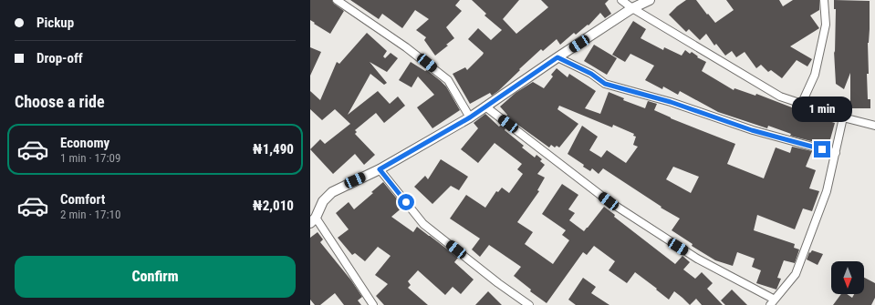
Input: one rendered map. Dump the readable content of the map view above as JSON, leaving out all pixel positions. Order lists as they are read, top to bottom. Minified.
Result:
{"north":"bottom","page":{"banner":["Pickup","Drop-off"],"heading":"Choose a ride","bubble":"1 min","list":[{"name":"Economy","note":"1 min · 17:09","value":"₦1,490"},{"name":"Comfort","note":"2 min · 17:10","value":"₦2,010"}],"buttons":"Confirm"}}
